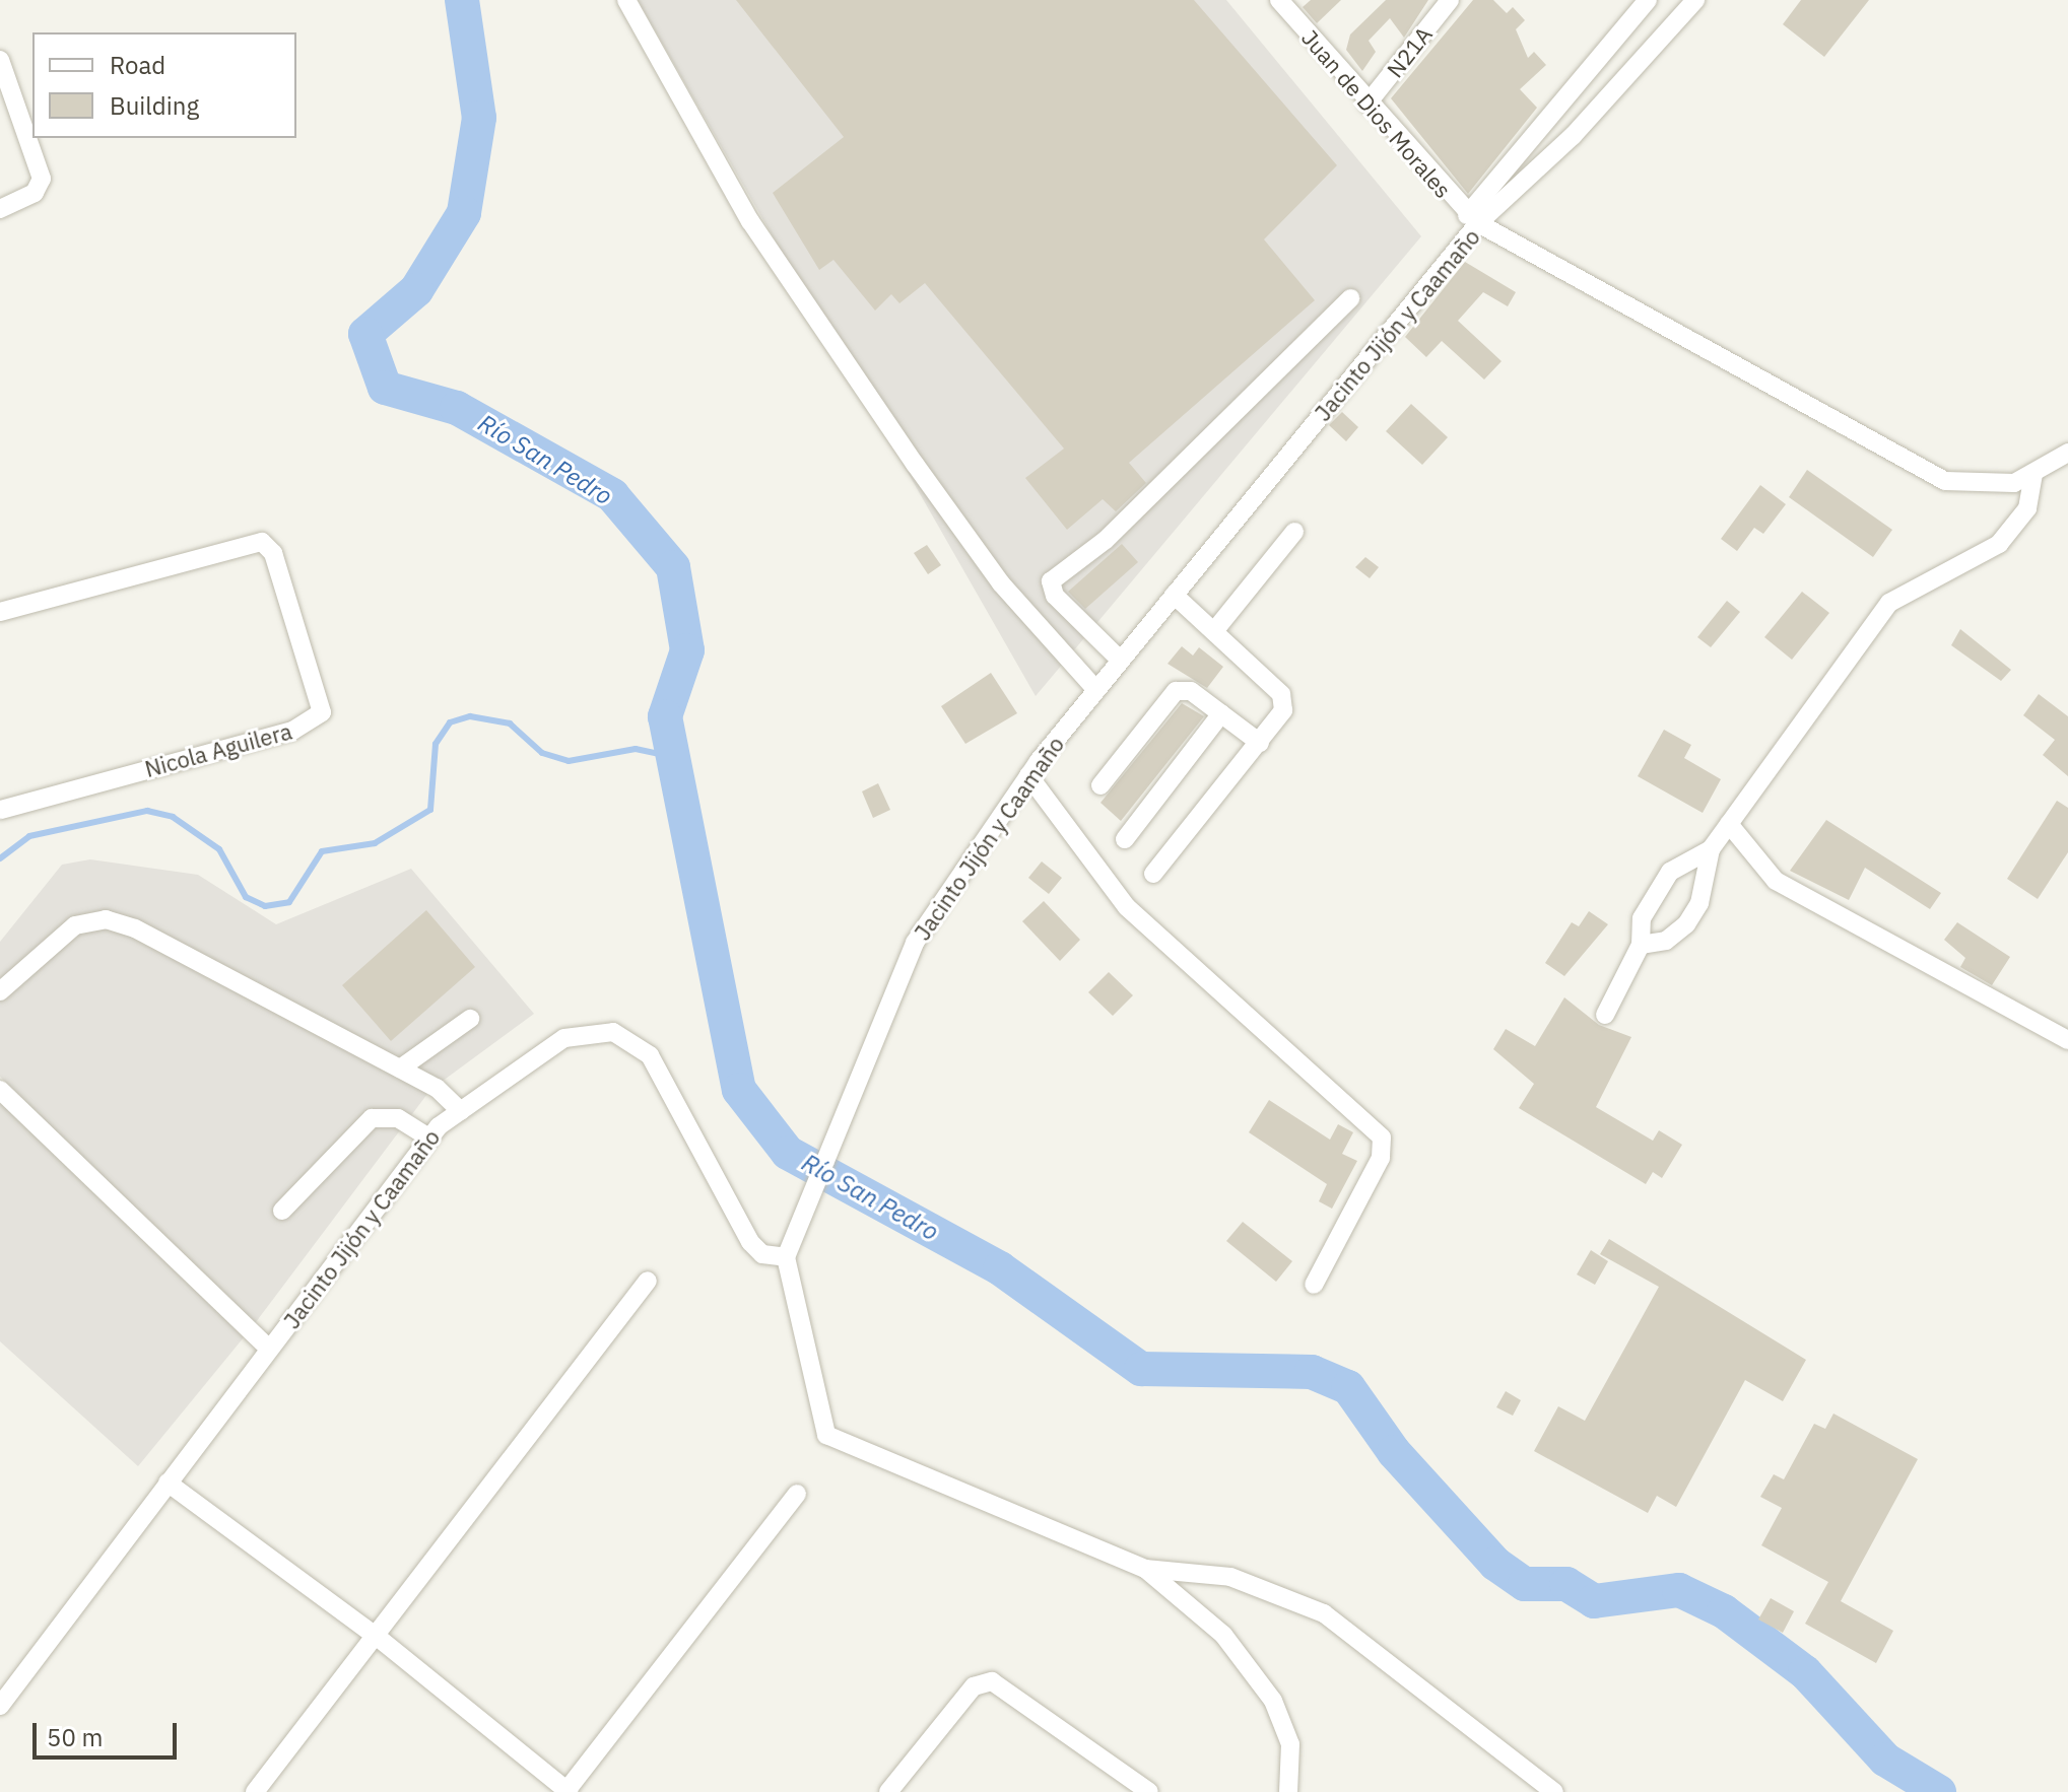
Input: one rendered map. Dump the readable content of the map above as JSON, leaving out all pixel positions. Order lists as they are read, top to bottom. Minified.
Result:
{"streets":{"street":["N21A","Juan de Dios Morales","Jacinto Jijón y Caamaño","Nicola Aguilera"]},"crossings":[["N21A","Juan de Dios Morales"],["Juan de Dios Morales","Jacinto Jijón y Caamaño"]],"water":["Río San Pedro"],"legend":["Road","Building"],"scale_bar":"50 m"}
